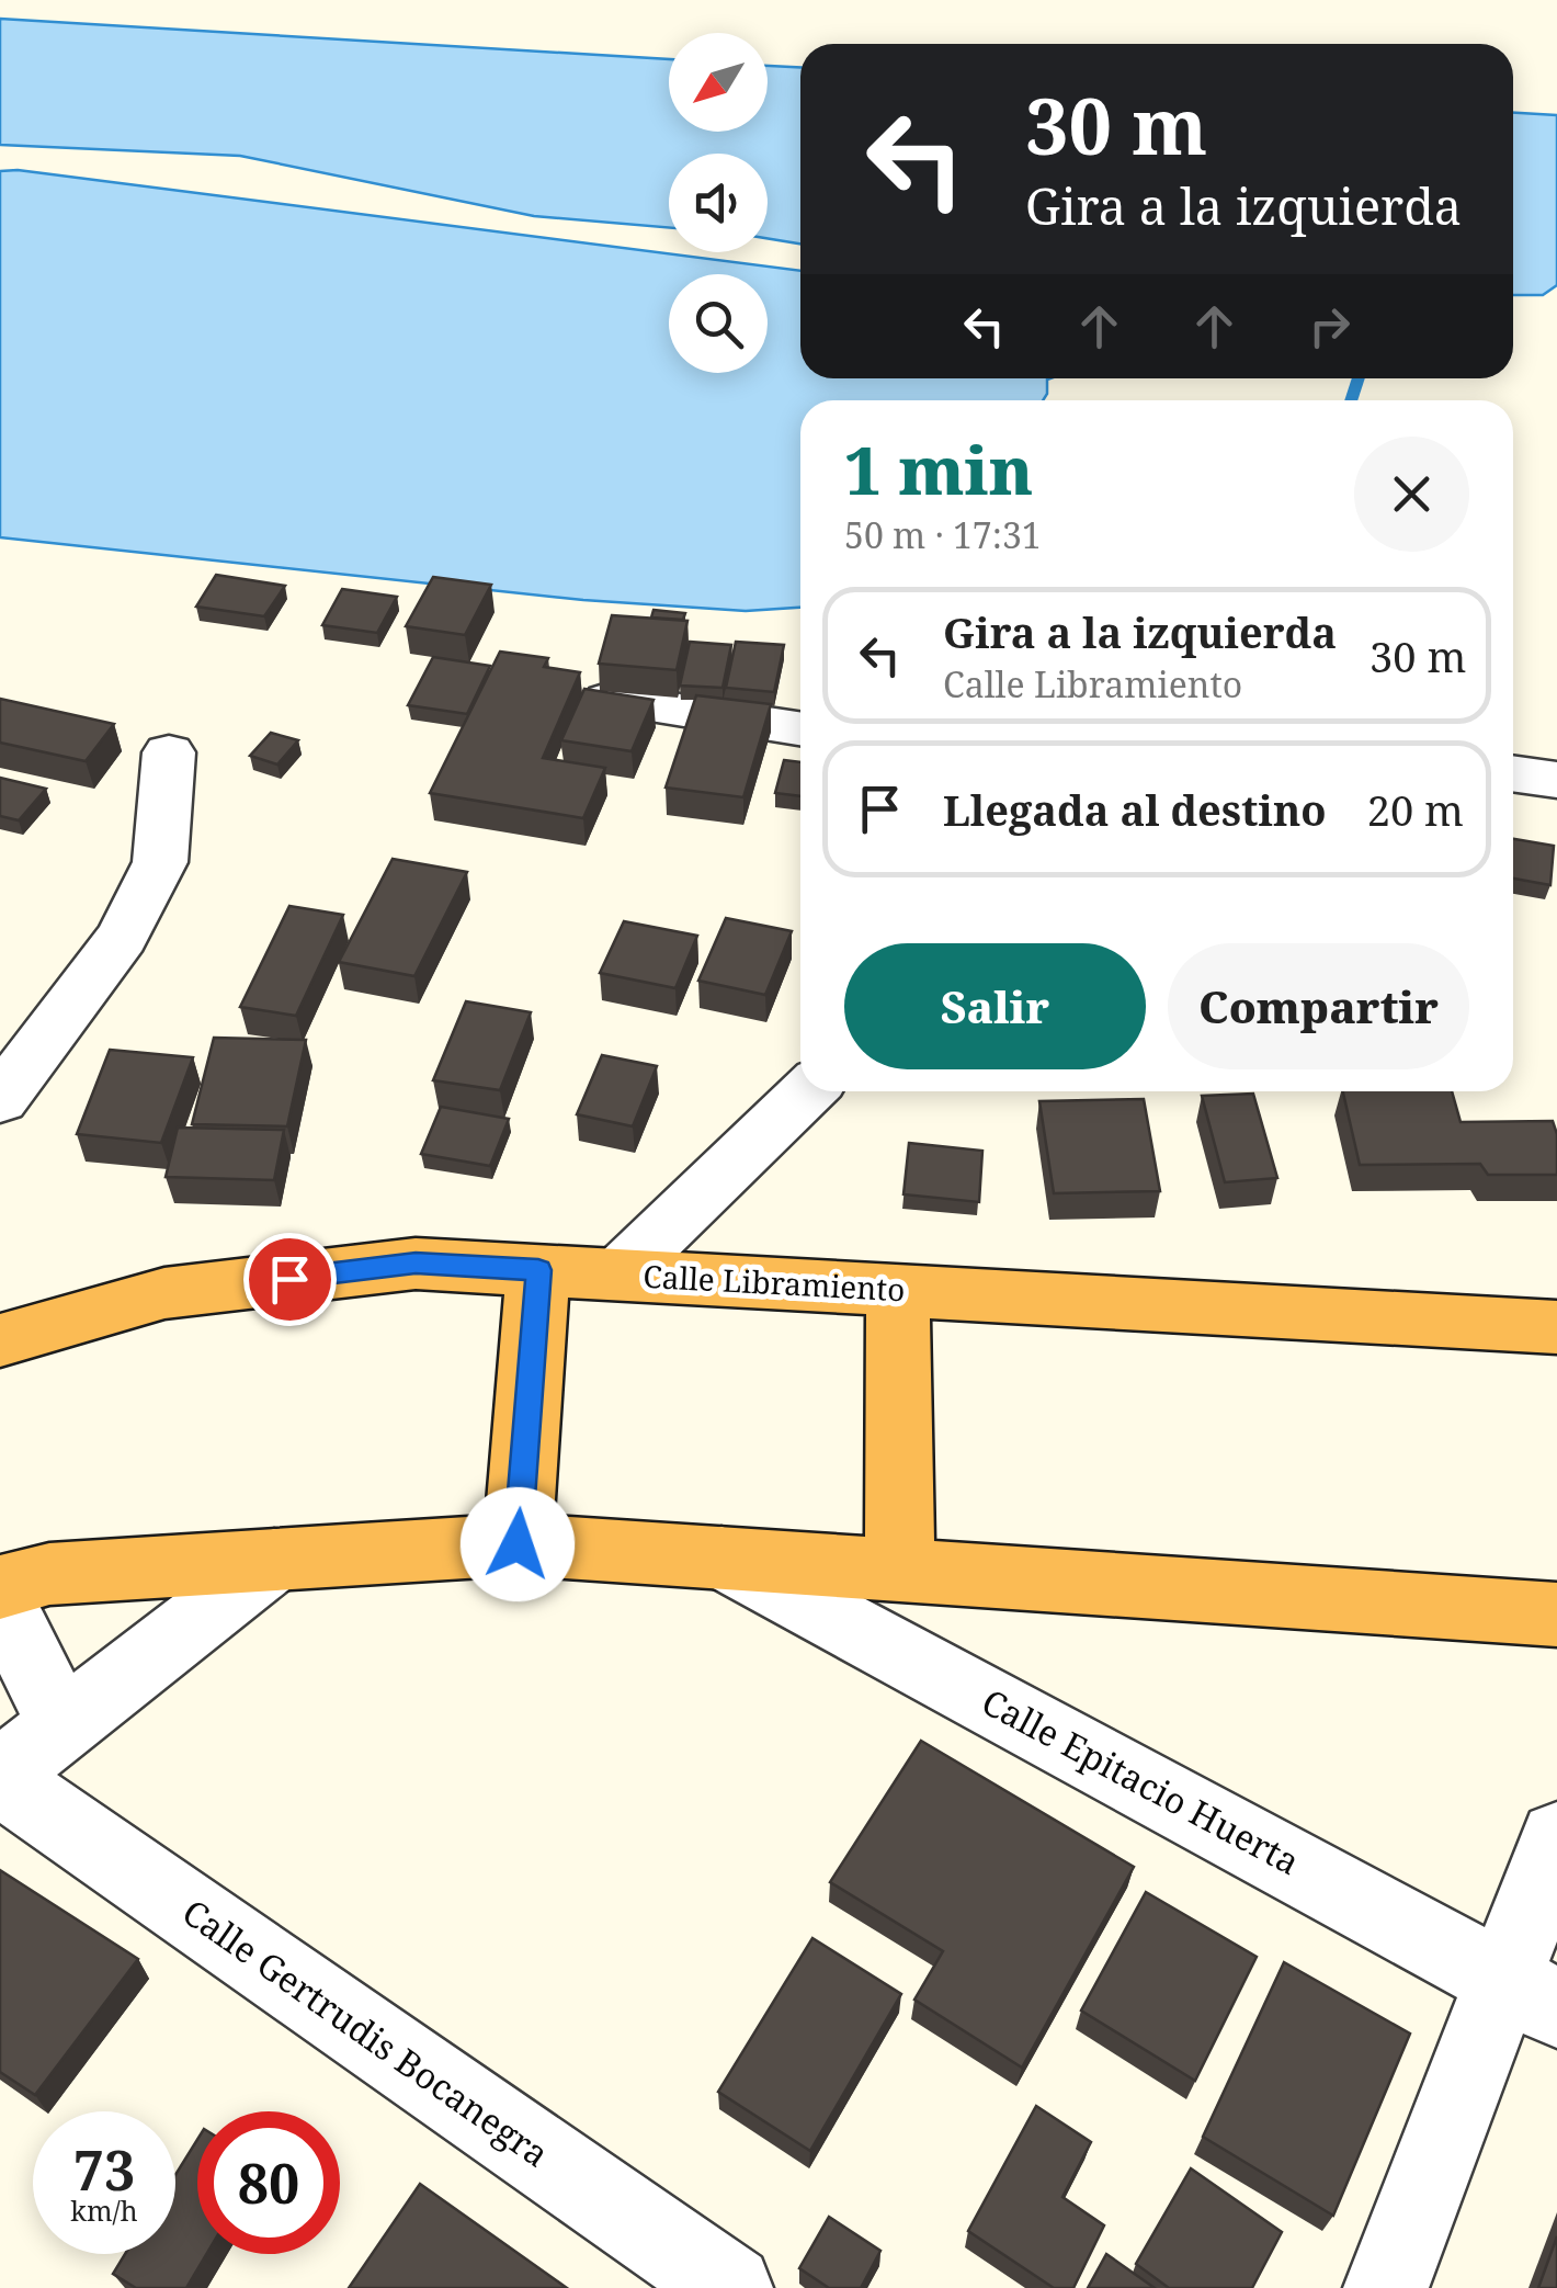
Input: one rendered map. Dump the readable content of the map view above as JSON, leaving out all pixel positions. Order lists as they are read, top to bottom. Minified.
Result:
{"streets":{"highway":["Calle Libramiento"],"street":["Calle Epitacio Huerta","Calle Gertrudis Bocanegra"]},"north":"bottom left","page":{"turn":["30 m","Gira a la izquierda"],"heading":["1 min","50 m · 17:31"],"list":[{"name":"Gira a la izquierda","note":"Calle Libramiento","value":"30 m"},{"name":"Llegada al destino","value":"20 m"}],"buttons":["Salir","Compartir"],"speed":"73 km/h","limit":"80"}}
